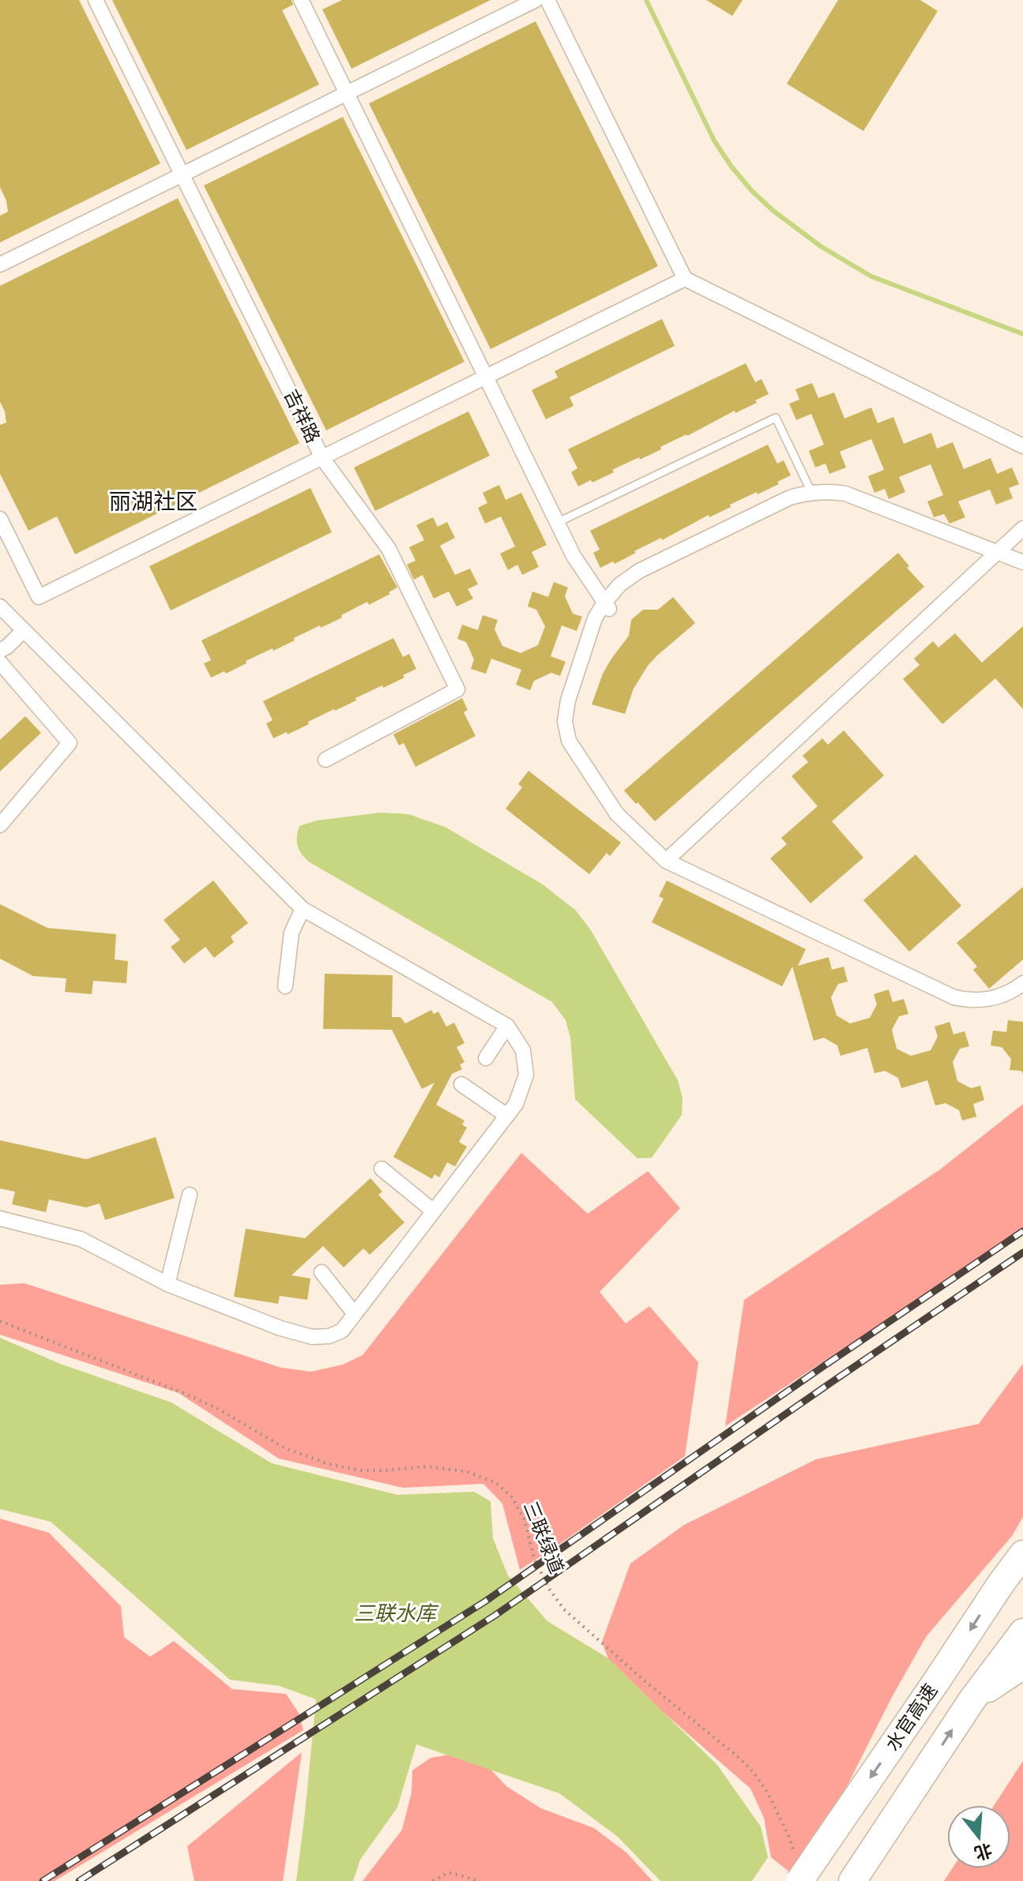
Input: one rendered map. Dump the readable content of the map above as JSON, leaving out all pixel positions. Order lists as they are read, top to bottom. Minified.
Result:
{"streets":{"highway":["水官高速"],"street":["吉祥路"],"path":["三联绿道"]},"districts":["丽湖社区"],"water":["三联水库"],"north":"bottom"}
